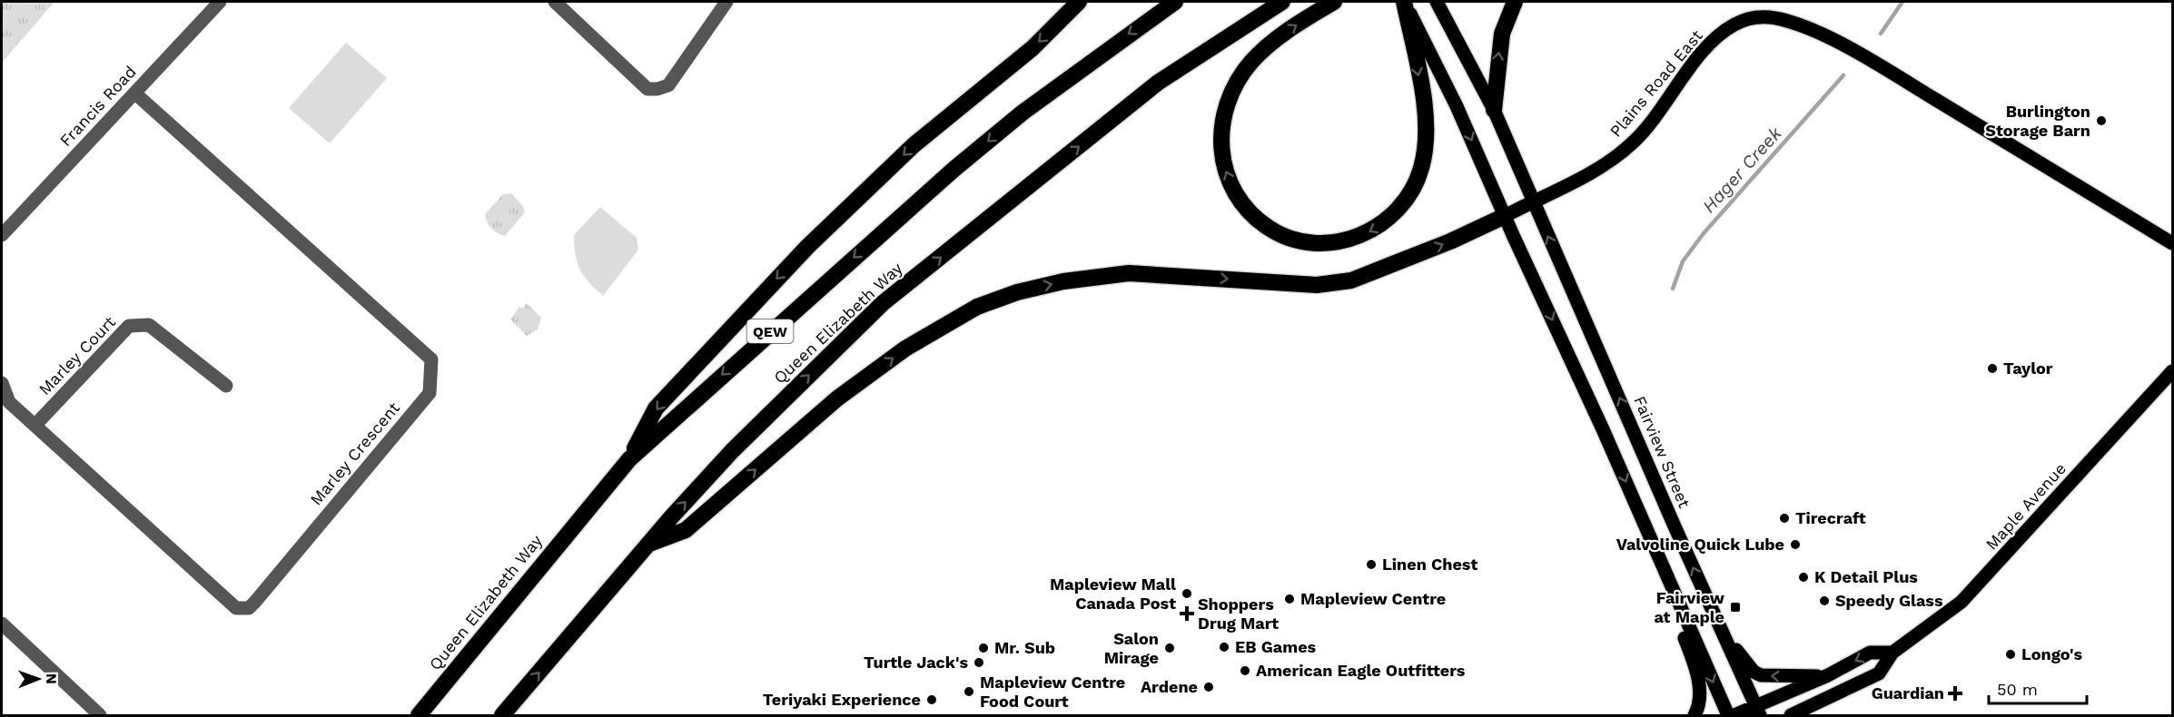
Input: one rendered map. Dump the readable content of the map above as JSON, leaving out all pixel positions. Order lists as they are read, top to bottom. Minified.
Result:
{"streets":{"highway":["Queen Elizabeth Way","QEW"],"main road":["Plains Road East","Fairview Street","Maple Avenue"],"street":["Francis Road","Marley Court","Marley Crescent"]},"crossings":[["Plains Road East","Fairview Street"],["Francis Road","Marley Crescent"],["Marley Court","Marley Crescent"]],"water":["Hager Creek"],"places":{"other":["Burlington Storage Barn","Taylor","Tirecraft","Valvoline Quick Lube","Linen Chest","K Detail Plus","Mapleview Mall Canada Post","Mapleview Centre","Speedy Glass","EB Games","Mr. Sub","Salon Mirage","Longo's","Turtle Jack's","American Eagle Outfitters","Ardene","Mapleview Centre Food Court","Teriyaki Experience"],"transit":["Fairview at Maple"],"health":["Shoppers Drug Mart","Guardian"]},"scale_bar":"50 m","north":"right"}
